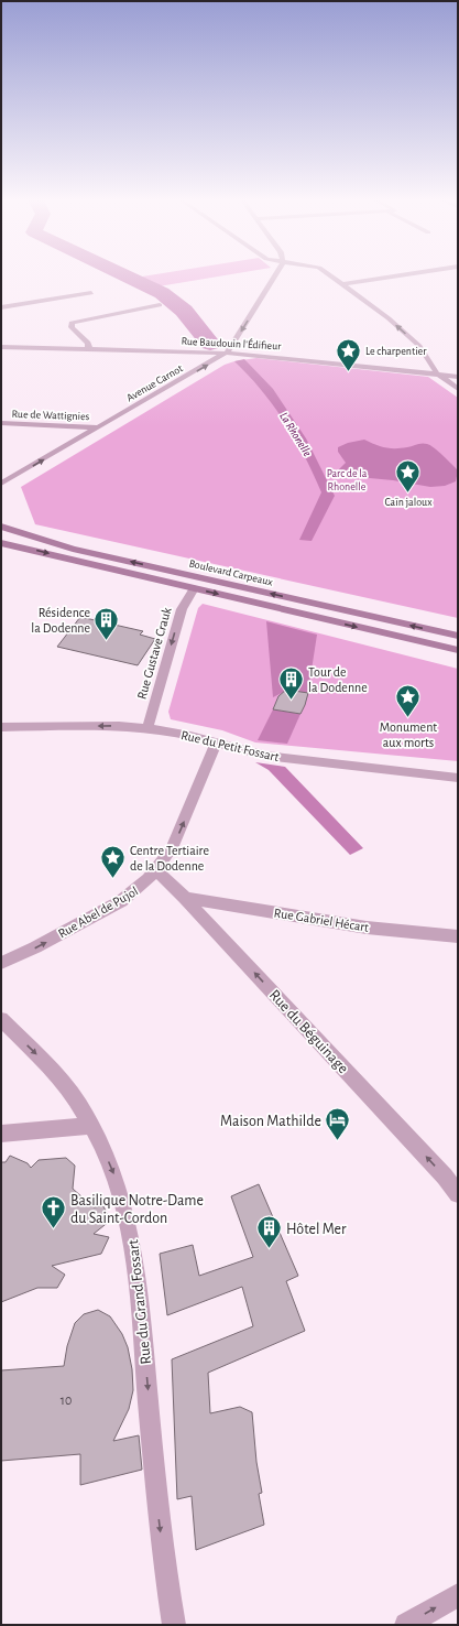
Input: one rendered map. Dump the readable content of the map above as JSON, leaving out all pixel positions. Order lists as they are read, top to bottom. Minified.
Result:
{"streets":{"main road":["Boulevard Carpeaux"],"street":["Rue Baudouin l'Édifieur","Avenue Carnot","Rue de Wattignies","Rue Gustave Crauk","Rue du Petit Fossart","Rue Abel de Pujol","Rue Gabriel Hécart","Rue du Béguinage","Rue du Grand Fossart"]},"crossings":[["Rue Baudouin l'Édifieur","Avenue Carnot"],["Avenue Carnot","Rue de Wattignies"],["Boulevard Carpeaux","Rue Gustave Crauk"],["Rue Gustave Crauk","Rue du Petit Fossart"],["Rue du Petit Fossart","Rue Abel de Pujol"],["Rue Abel de Pujol","Rue du Béguinage"],["Rue Gabriel Hécart","Rue du Béguinage"]],"one_way":["Rue Gustave Crauk","Rue Abel de Pujol","Rue du Béguinage","Rue du Grand Fossart"],"water":["La Rhonelle"],"parks":["Parc de la Rhonelle"],"places":{"place":["Le charpentier","Caïn jaloux","Monument aux morts","Centre Tertiaire de la Dodenne"],"building":["Résidence la Dodenne","Tour de la Dodenne","Hôtel Mer"],"hotel":["Maison Mathilde"],"church":["Basilique Notre-Dame du Saint-Cordon"]},"house_numbers":["10"]}
